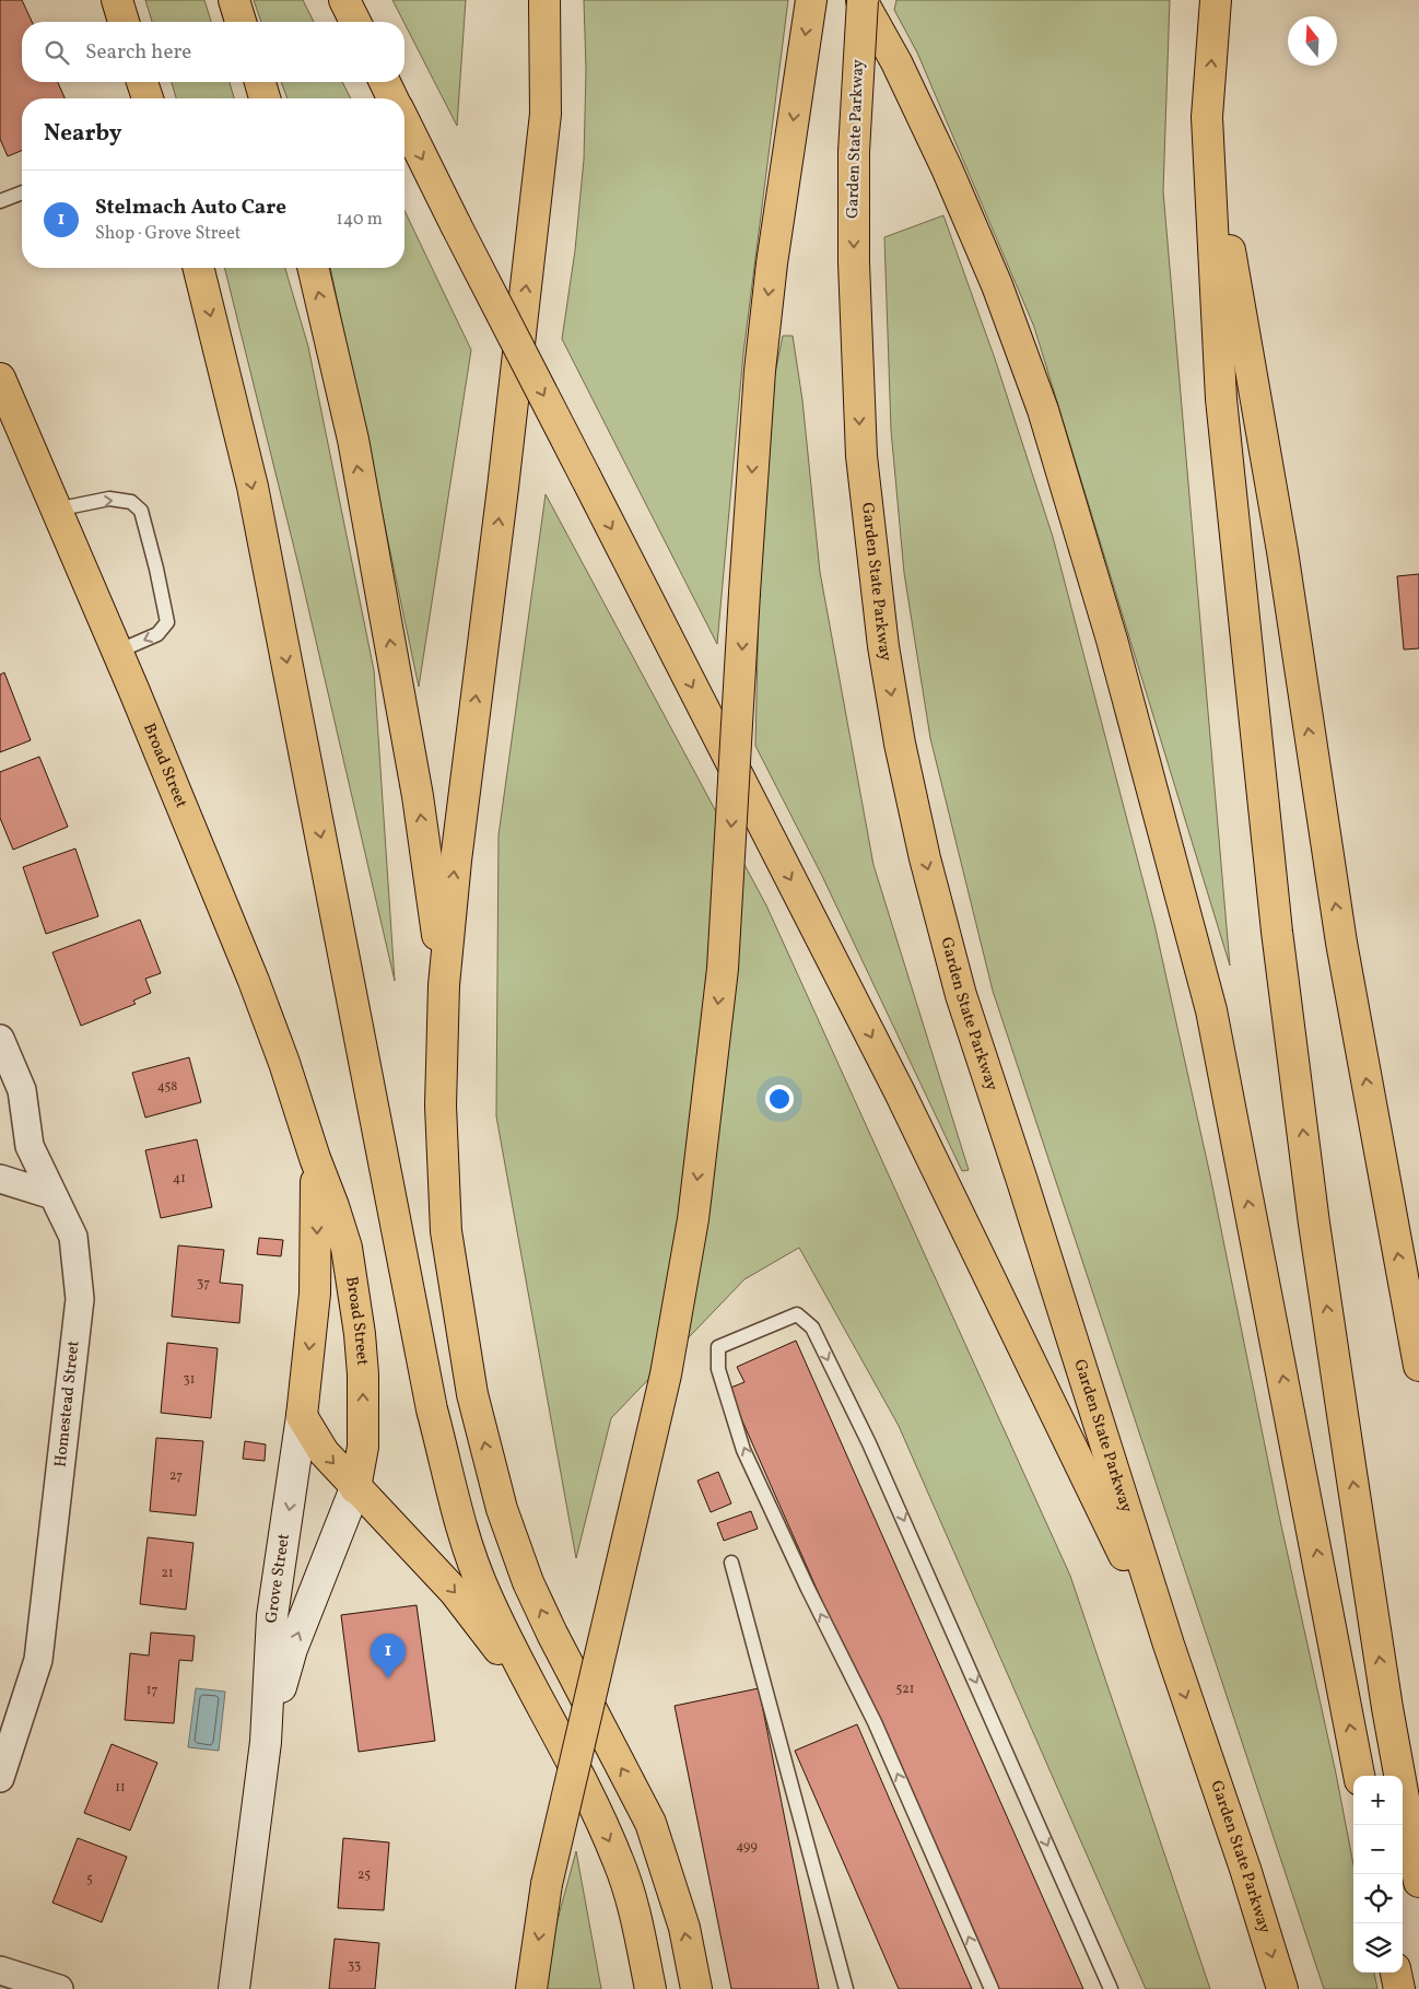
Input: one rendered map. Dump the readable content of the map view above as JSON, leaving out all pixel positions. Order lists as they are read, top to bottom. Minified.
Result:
{"streets":{"main road":["Garden State Parkway","Broad Street"],"street":["Homestead Street","Grove Street"]},"crossings":[["Broad Street","Grove Street"]],"house_numbers":["458","41","37","31","27","21","521","17","11","499","25","5","33"],"north":"top","page":{"search":"Search here","heading":"Nearby","list":[{"mark":"1","name":"Stelmach Auto Care","note":"Shop · Grove Street","value":"140 m"}],"pins":"1","map_buttons":["+","−"]}}
